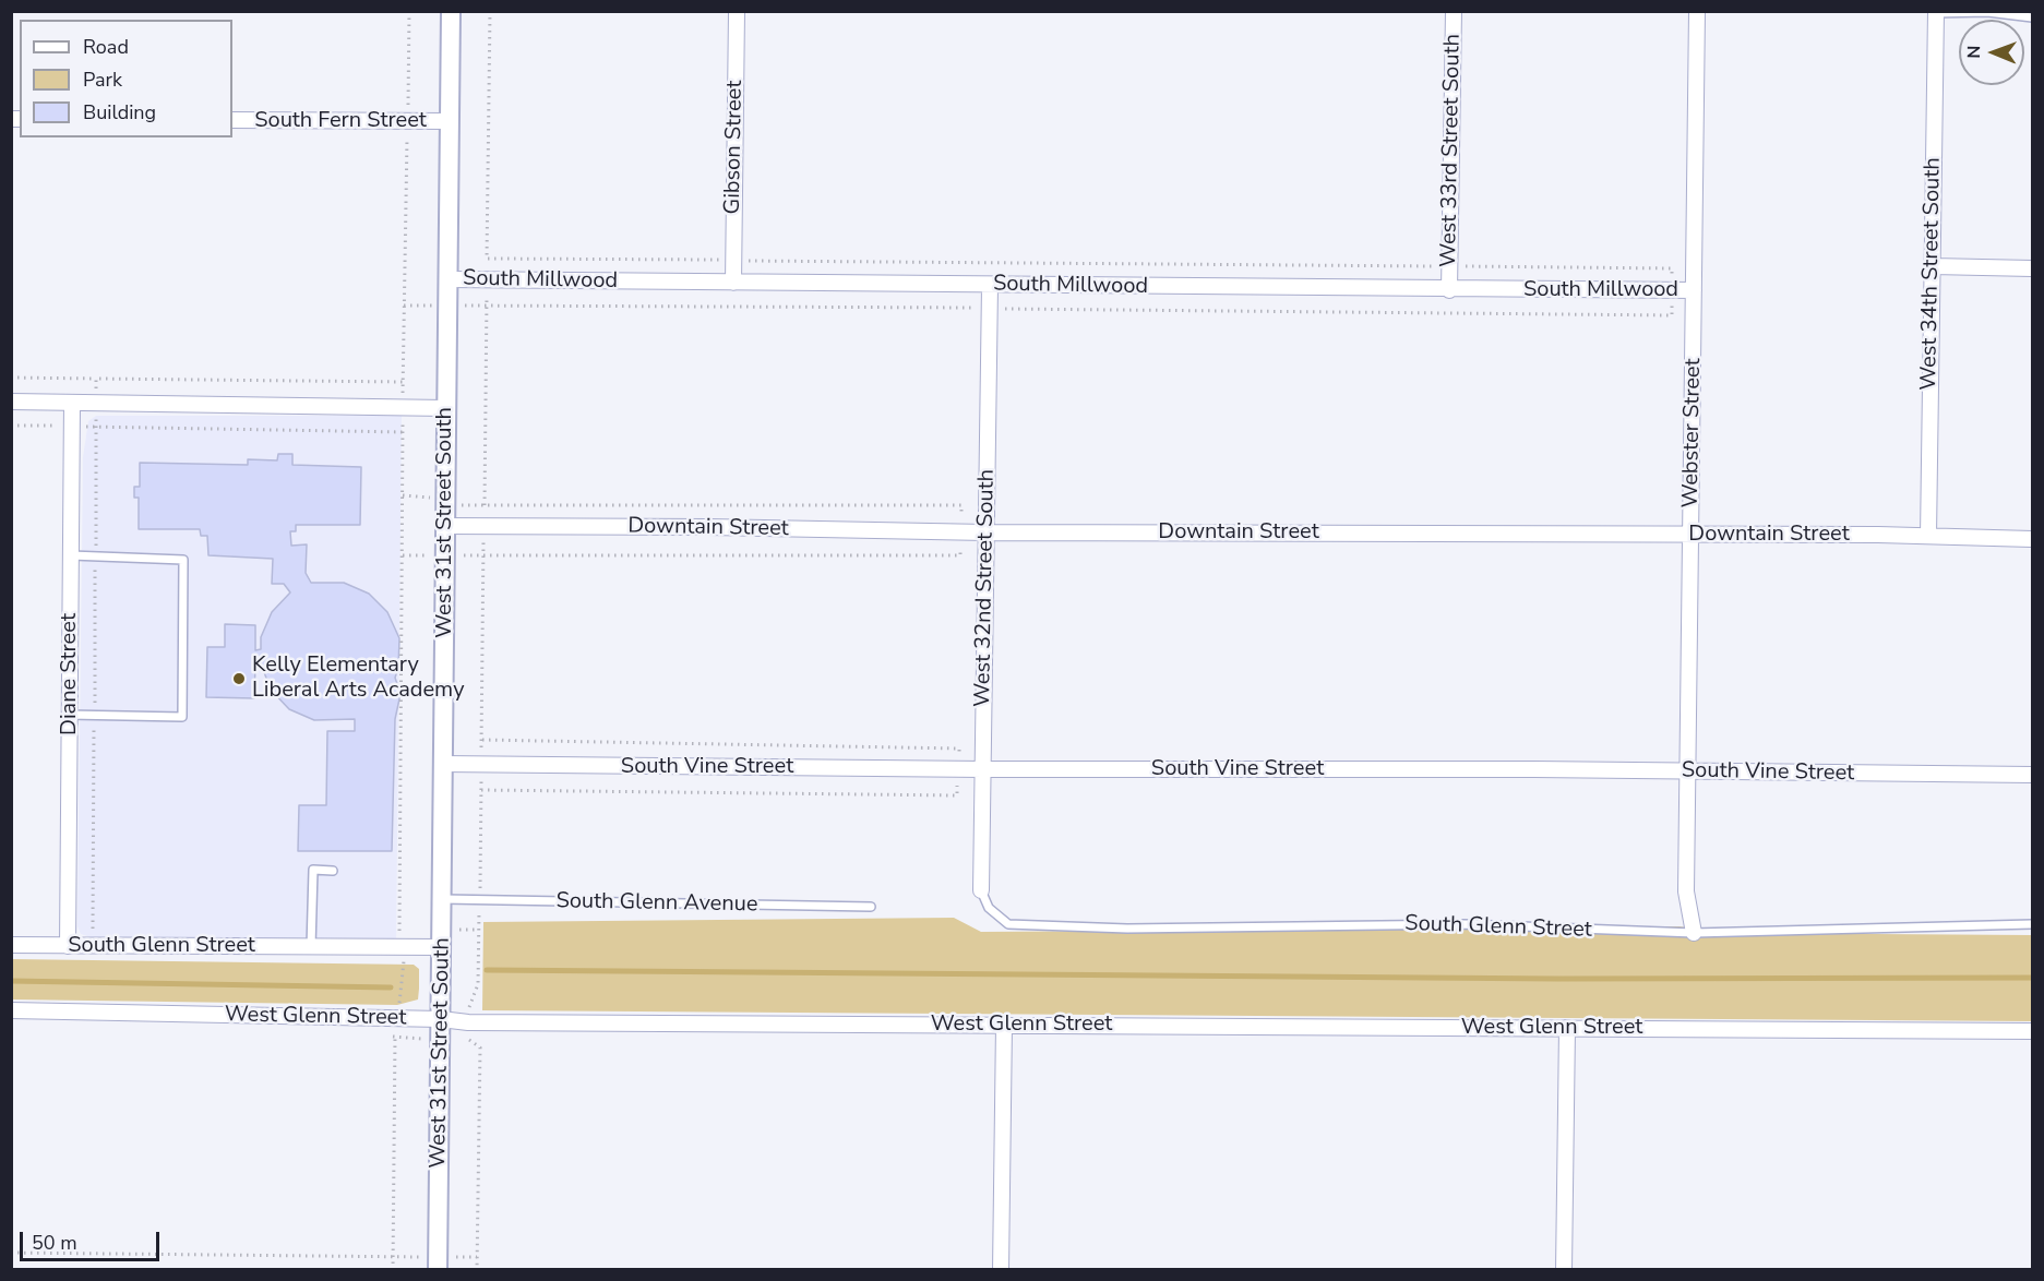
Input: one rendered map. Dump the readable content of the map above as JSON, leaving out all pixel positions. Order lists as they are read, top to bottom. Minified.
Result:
{"streets":{"street":["South Fern Street","Gibson Street","West 33rd Street South","West 34th Street South","South Millwood","Webster Street","West 31st Street South","Downtain Street","West 32nd Street South","Diane Street","South Vine Street","South Glenn Street","West Glenn Street"],"lane":["South Glenn Avenue"]},"crossings":[["South Fern Street","West 31st Street South"],["Gibson Street","South Millwood"],["West 33rd Street South","South Millwood"],["West 34th Street South","Downtain Street"],["South Millwood","Webster Street"],["South Millwood","West 31st Street South"],["South Millwood","West 32nd Street South"],["Webster Street","Downtain Street"],["Webster Street","South Vine Street"],["Webster Street","South Glenn Street"],["West 31st Street South","Downtain Street"],["West 31st Street South","South Vine Street"],["West 31st Street South","South Glenn Avenue"],["West 31st Street South","West Glenn Street"],["Downtain Street","West 32nd Street South"],["West 32nd Street South","South Vine Street"],["West 32nd Street South","South Glenn Street"],["Diane Street","South Glenn Street"]],"places":["Kelly Elementary Liberal Arts Academy"],"legend":["Road","Park","Building"],"scale_bar":"50 m","north":"left"}
